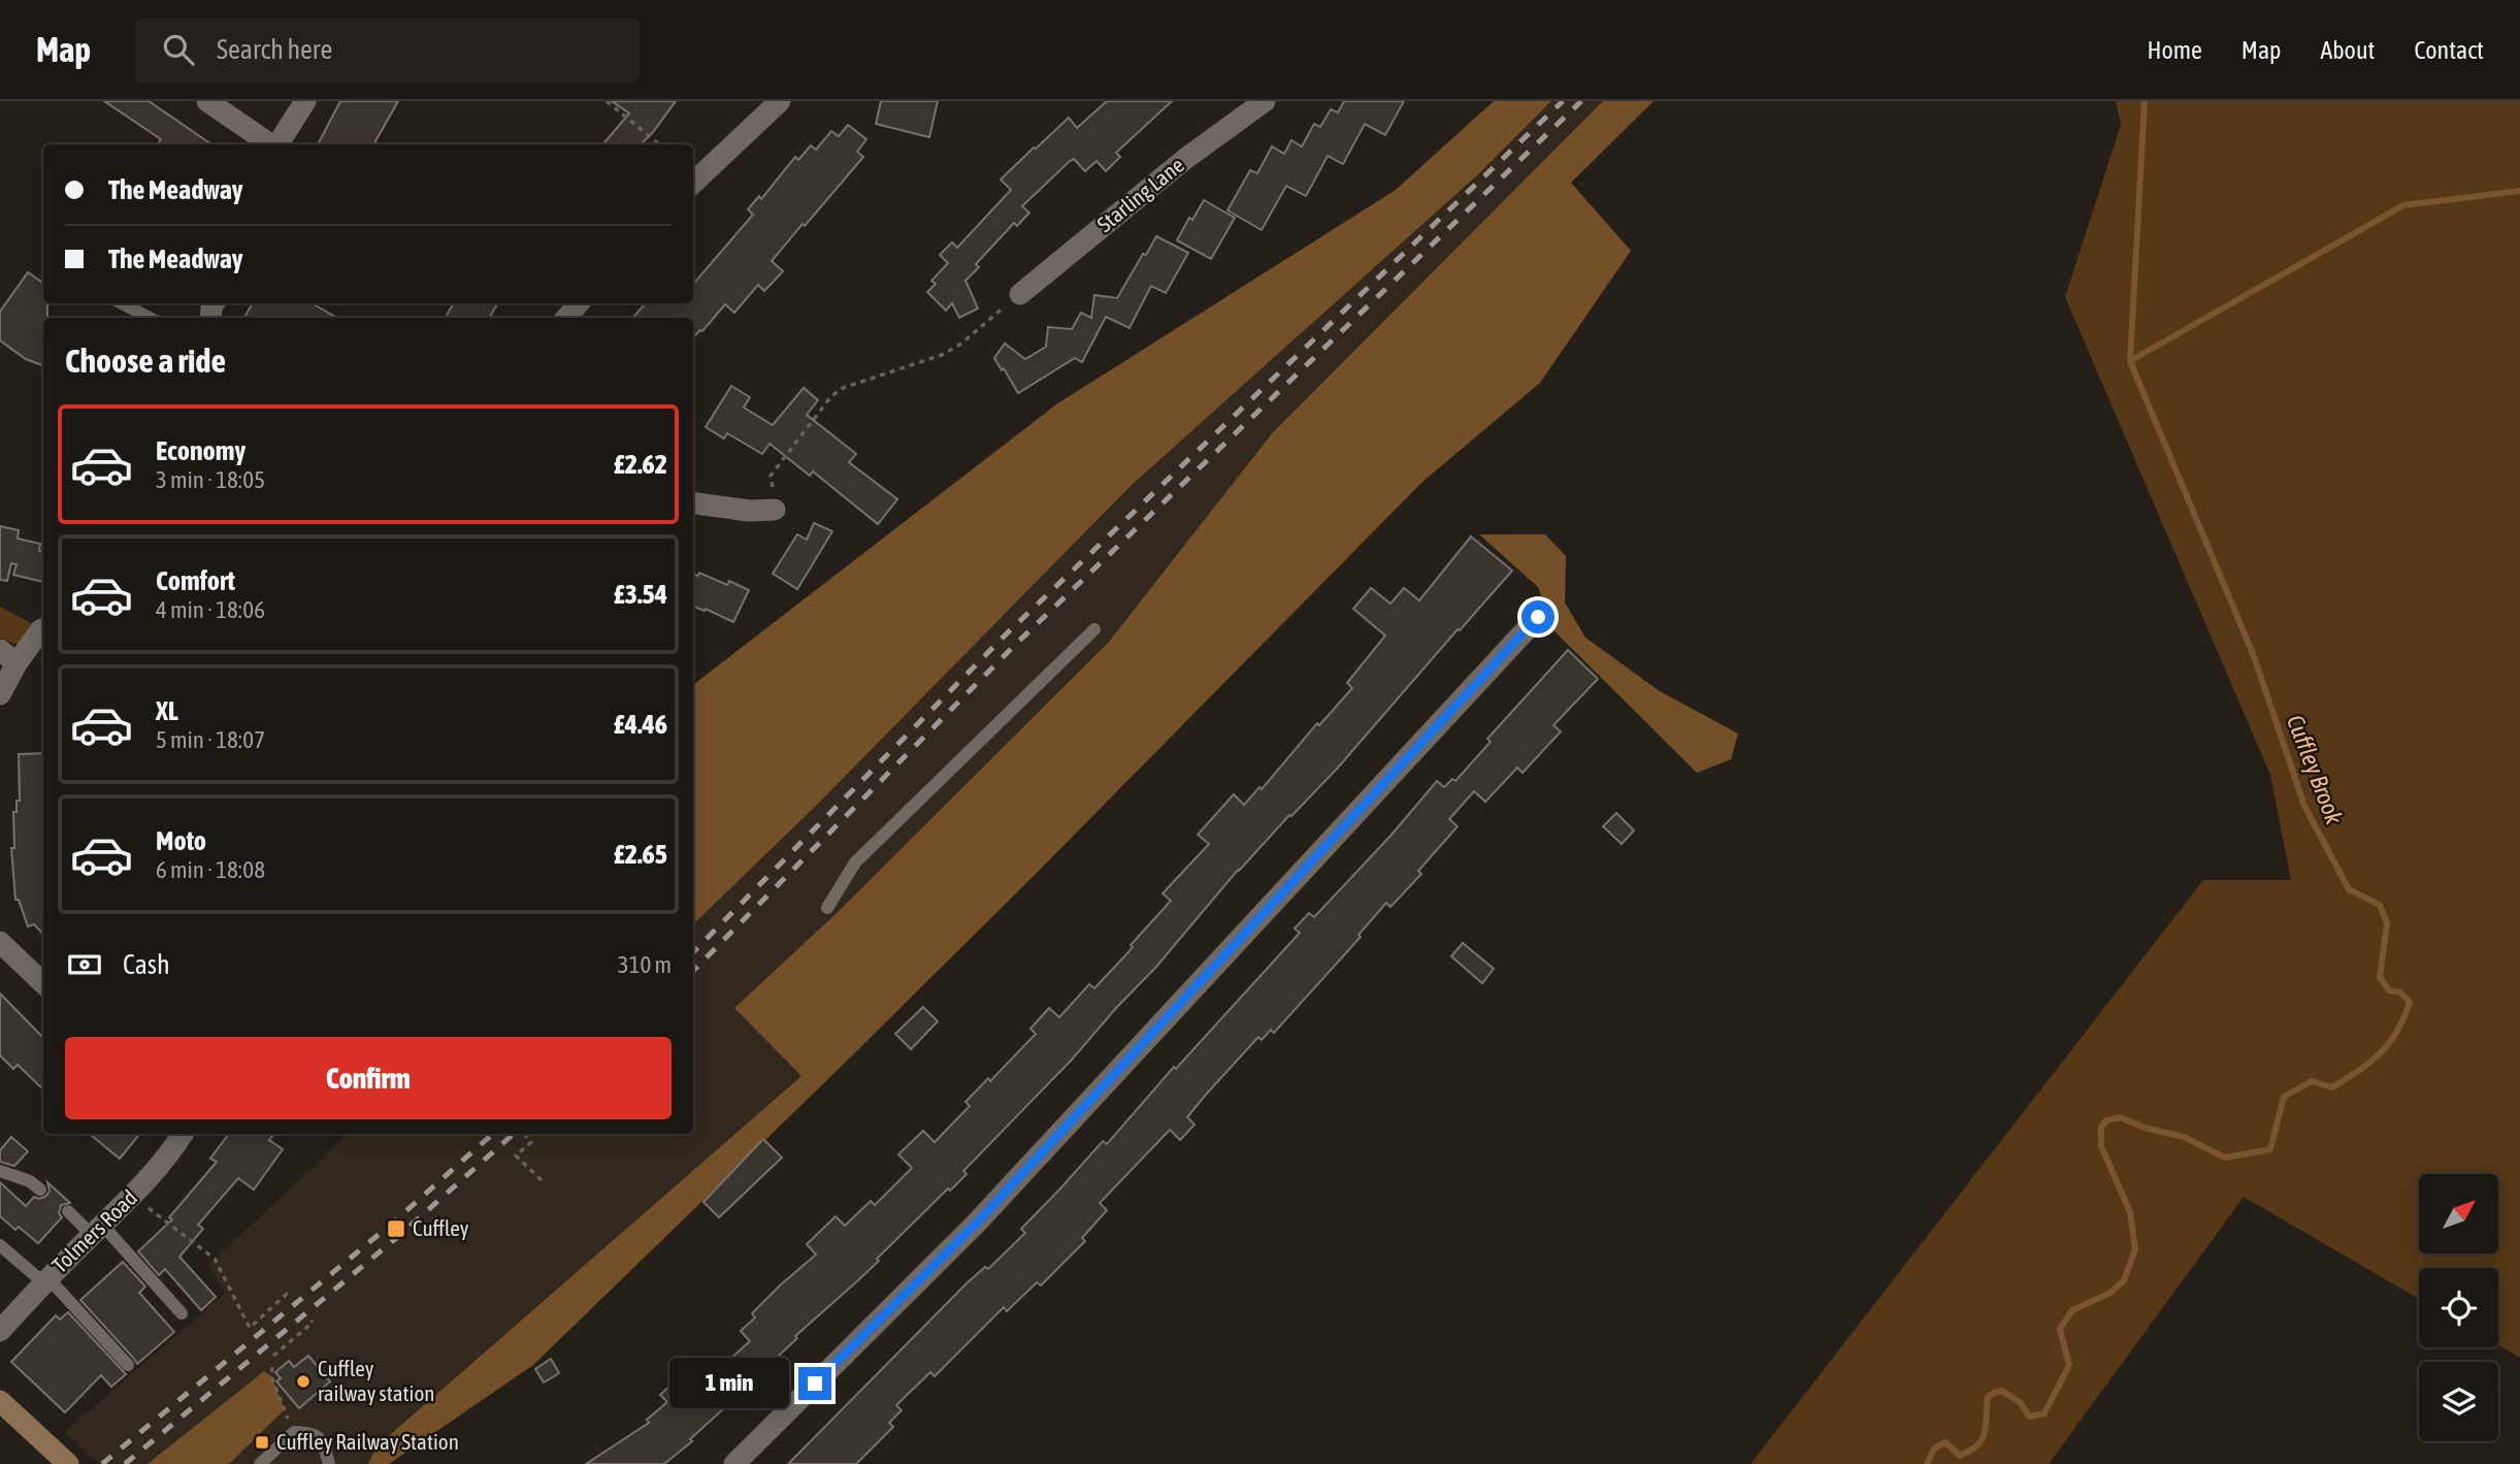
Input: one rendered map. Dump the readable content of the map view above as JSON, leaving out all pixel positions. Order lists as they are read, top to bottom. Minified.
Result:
{"streets":{"street":["Starling Lane","Tolmers Road"]},"water":["Cuffley Brook"],"places":{"transit":["Cuffley","Cuffley Railway Station"],"other":["Cuffley railway station"]},"north":"top right","page":{"header":"Map","search":"Search here","nav":["Home","Map","About","Contact"],"banner":["The Meadway","The Meadway"],"heading":"Choose a ride","list":[{"name":"Economy","note":"3 min · 18:05","value":"£2.62"},{"name":"Comfort","note":"4 min · 18:06","value":"£3.54"},{"name":"XL","note":"5 min · 18:07","value":"£4.46"},{"name":"Moto","note":"6 min · 18:08","value":"£2.65"}],"pay":["Cash","310 m"],"buttons":"Confirm","bubble":"1 min"}}
